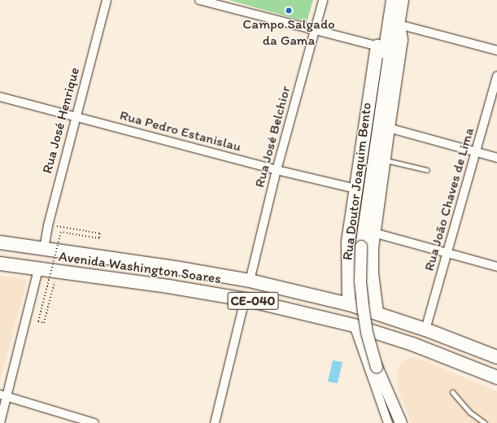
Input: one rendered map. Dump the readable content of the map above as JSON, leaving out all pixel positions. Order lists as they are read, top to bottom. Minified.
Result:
{"streets":{"highway":["Avenida Washington Soares","CE-040"],"main road":["Rua Doutor Joaquim Bento"],"street":["Rua José Henrique","Rua Pedro Estanislau","Rua José Belchior","Rua João Chaves de Lima"]},"crossings":[["Rua José Henrique","Rua Pedro Estanislau"],["Rua José Henrique","Avenida Washington Soares"],["Rua Pedro Estanislau","Rua José Belchior"],["Rua José Belchior","Avenida Washington Soares"],["Rua João Chaves de Lima","Avenida Washington Soares"]],"places":["Campo Salgado da Gama"]}
